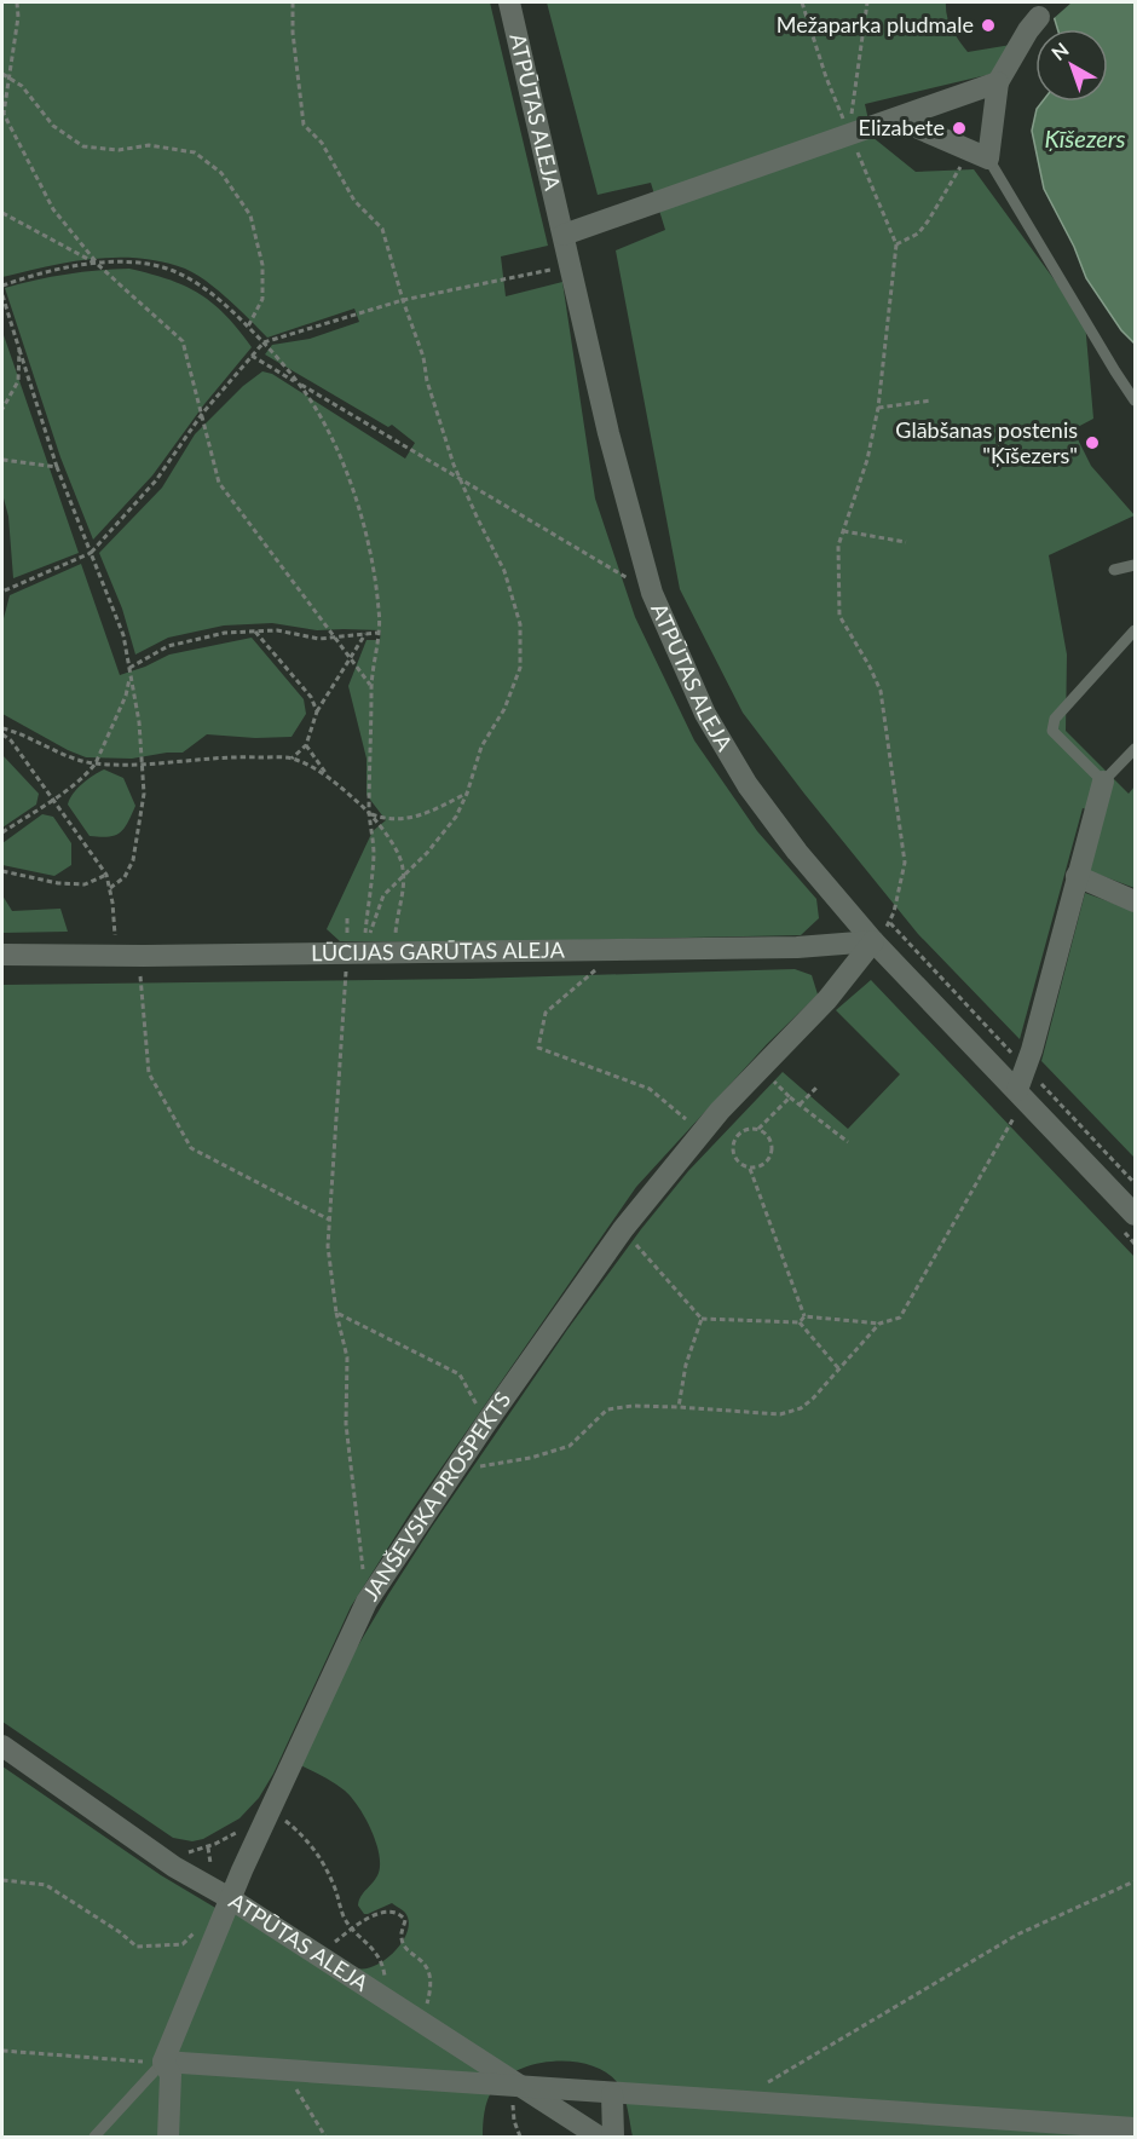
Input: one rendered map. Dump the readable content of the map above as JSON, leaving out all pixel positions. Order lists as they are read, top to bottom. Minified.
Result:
{"streets":{"street":["ATPŪTAS ALEJA","LŪCIJAS GARŪTAS ALEJA","JANŠEVSKA PROSPEKTS"]},"crossings":[["ATPŪTAS ALEJA","LŪCIJAS GARŪTAS ALEJA"],["ATPŪTAS ALEJA","JANŠEVSKA PROSPEKTS"],["LŪCIJAS GARŪTAS ALEJA","JANŠEVSKA PROSPEKTS"]],"water":["Ķīšezers"],"places":["Mežaparka pludmale","Elizabete","Glābšanas postenis \"Ķīšezers\""],"north":"top left"}
